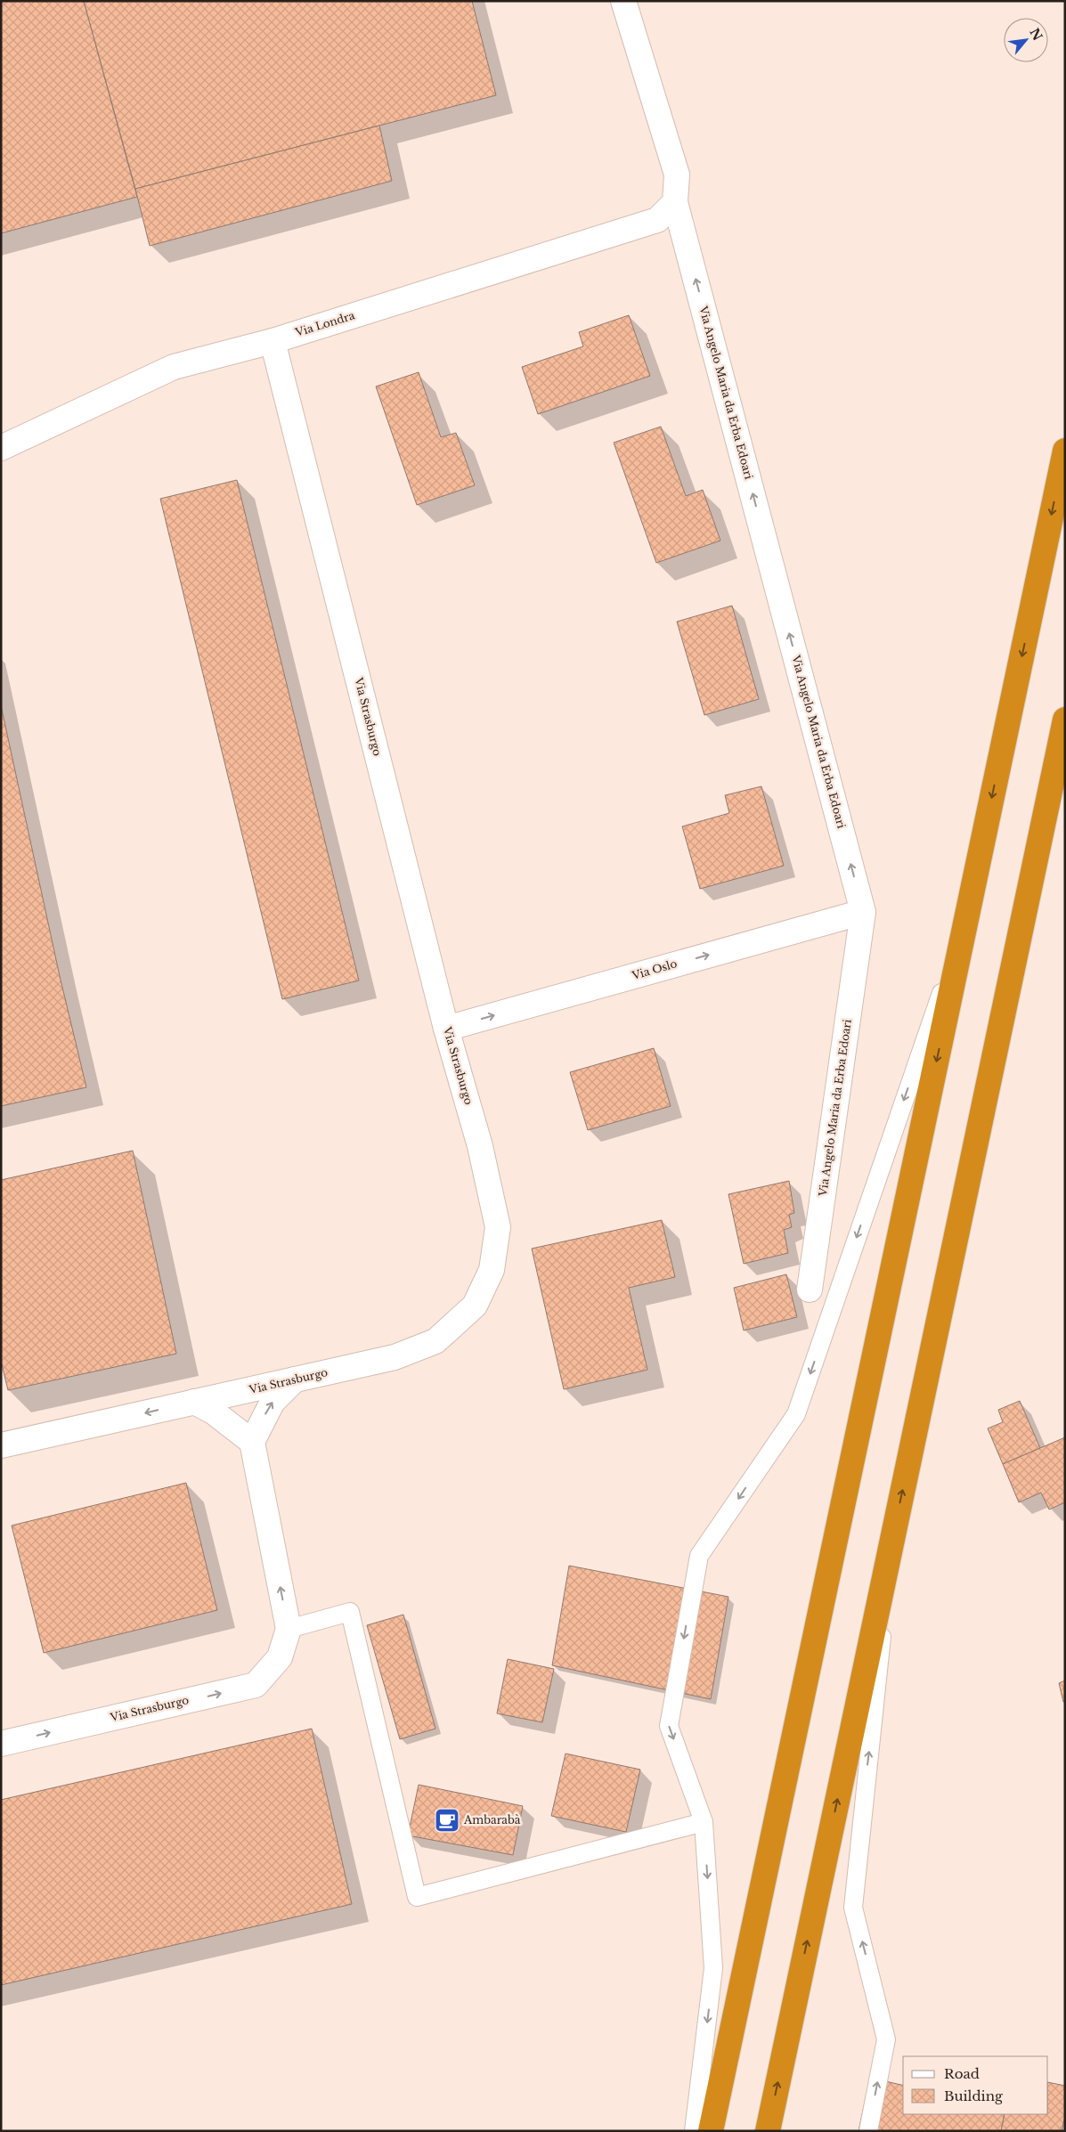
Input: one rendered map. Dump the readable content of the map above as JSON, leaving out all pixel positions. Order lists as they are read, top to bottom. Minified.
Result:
{"streets":{"street":["Via Londra","Via Angelo Maria da Erba Edoari","Via Strasburgo","Via Oslo"]},"crossings":[["Via Londra","Via Angelo Maria da Erba Edoari"],["Via Londra","Via Strasburgo"],["Via Angelo Maria da Erba Edoari","Via Oslo"],["Via Strasburgo","Via Oslo"]],"one_way":["Via Angelo Maria da Erba Edoari","Via Oslo"],"places":{"cafe":["Ambarabà"]},"legend":["Road","Building"],"north":"top right"}
